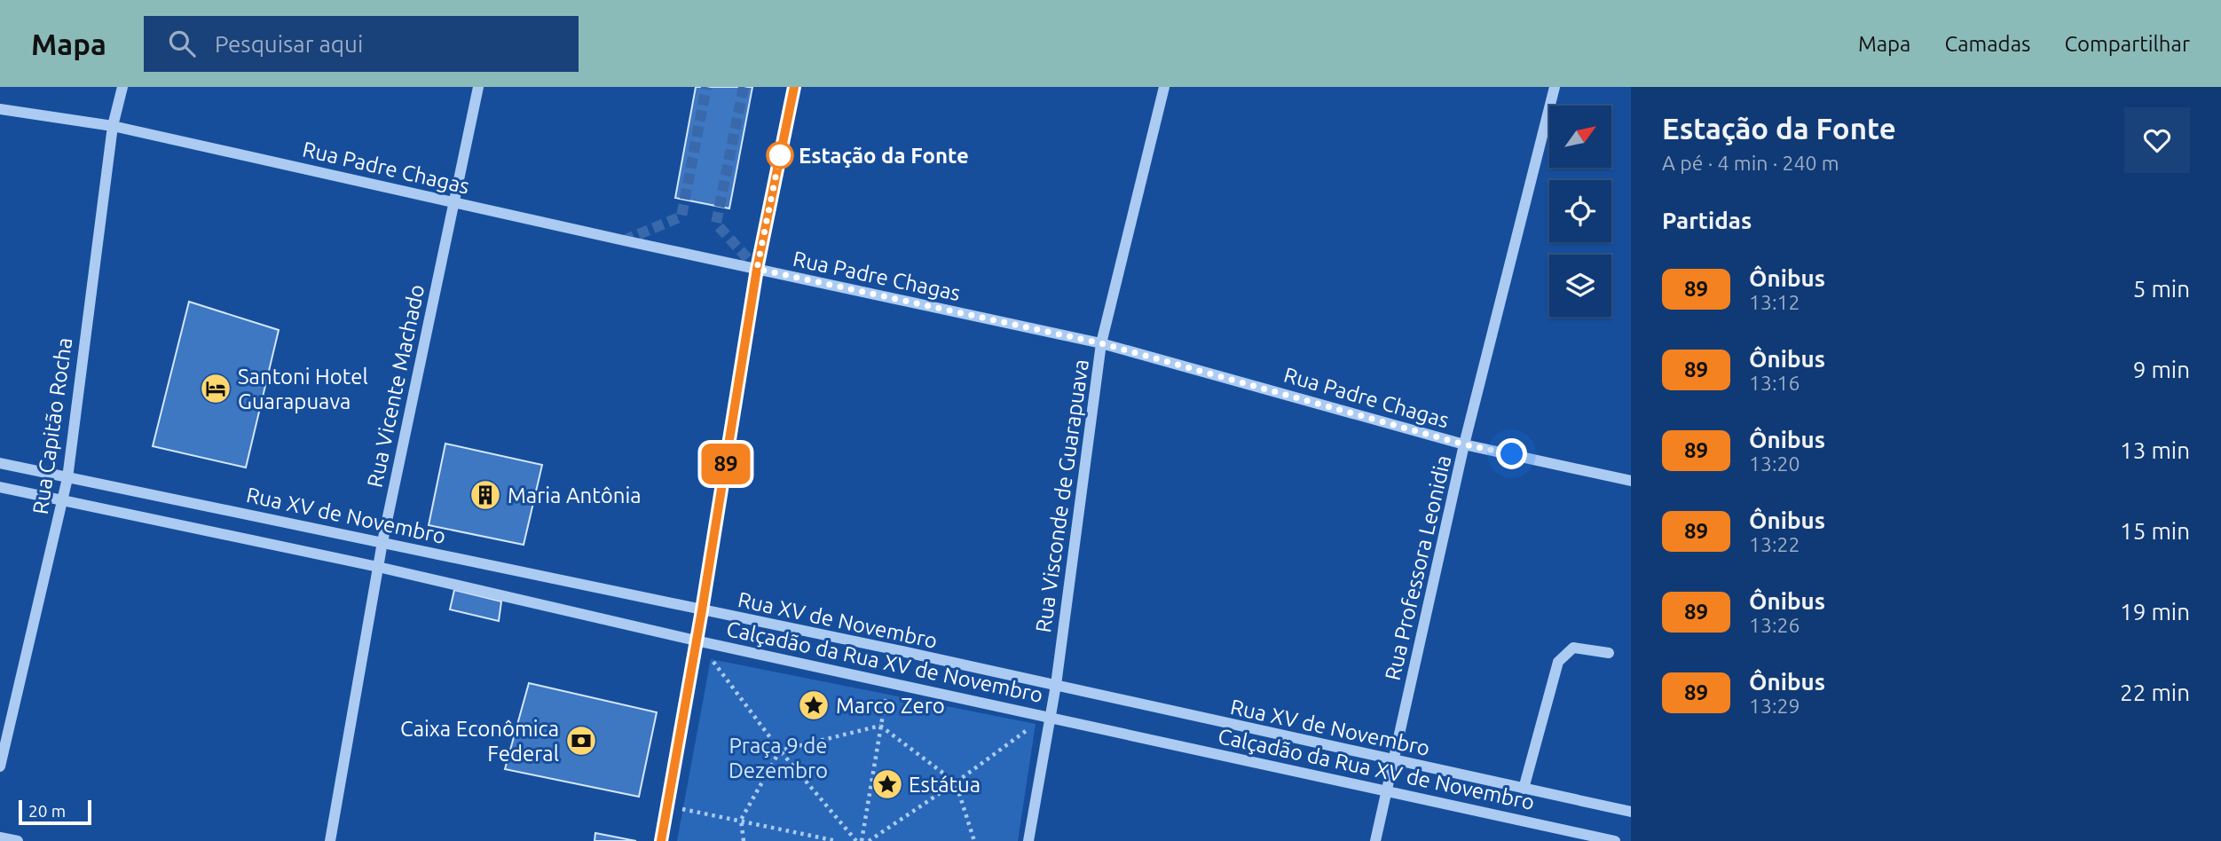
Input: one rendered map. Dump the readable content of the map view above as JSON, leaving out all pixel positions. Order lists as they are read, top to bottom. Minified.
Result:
{"streets":{"street":["Rua Padre Chagas","Rua Vicente Machado","Rua Capitão Rocha","Rua Visconde de Guarapuava","Rua XV de Novembro","Rua Professora Leonidia","Calçadão da Rua XV de Novembro"]},"crossings":[["Rua Padre Chagas","Rua Vicente Machado"],["Rua Padre Chagas","Rua Capitão Rocha"],["Rua Padre Chagas","Rua Visconde de Guarapuava"],["Rua Padre Chagas","Rua Professora Leonidia"],["Rua Vicente Machado","Rua XV de Novembro"],["Rua Vicente Machado","Calçadão da Rua XV de Novembro"],["Rua Capitão Rocha","Rua XV de Novembro"],["Rua Capitão Rocha","Calçadão da Rua XV de Novembro"],["Rua Visconde de Guarapuava","Rua XV de Novembro"],["Rua Visconde de Guarapuava","Calçadão da Rua XV de Novembro"],["Rua XV de Novembro","Rua Professora Leonidia"],["Rua Professora Leonidia","Calçadão da Rua XV de Novembro"]],"parks":["Praça 9 de Dezembro"],"places":{"other":["Estação da Fonte"],"hotel":["Santoni Hotel Guarapuava"],"building":["Maria Antônia"],"place":["Marco Zero","Estátua"],"bank":["Caixa Econômica Federal"]},"lines":["bus line 89"],"scale_bar":"20 m","north":"top right","page":{"header":"Mapa","search":"Pesquisar aqui","nav":["Mapa","Camadas","Compartilhar"],"on_map":"89","heading":[["Estação da Fonte","A pé · 4 min · 240 m"],"Partidas"],"list":[{"mark":"89","name":"Ônibus","note":"13:12","value":"5 min"},{"mark":"89","name":"Ônibus","note":"13:16","value":"9 min"},{"mark":"89","name":"Ônibus","note":"13:20","value":"13 min"},{"mark":"89","name":"Ônibus","note":"13:22","value":"15 min"},{"mark":"89","name":"Ônibus","note":"13:26","value":"19 min"},{"mark":"89","name":"Ônibus","note":"13:29","value":"22 min"}],"scale":"20 m"}}
